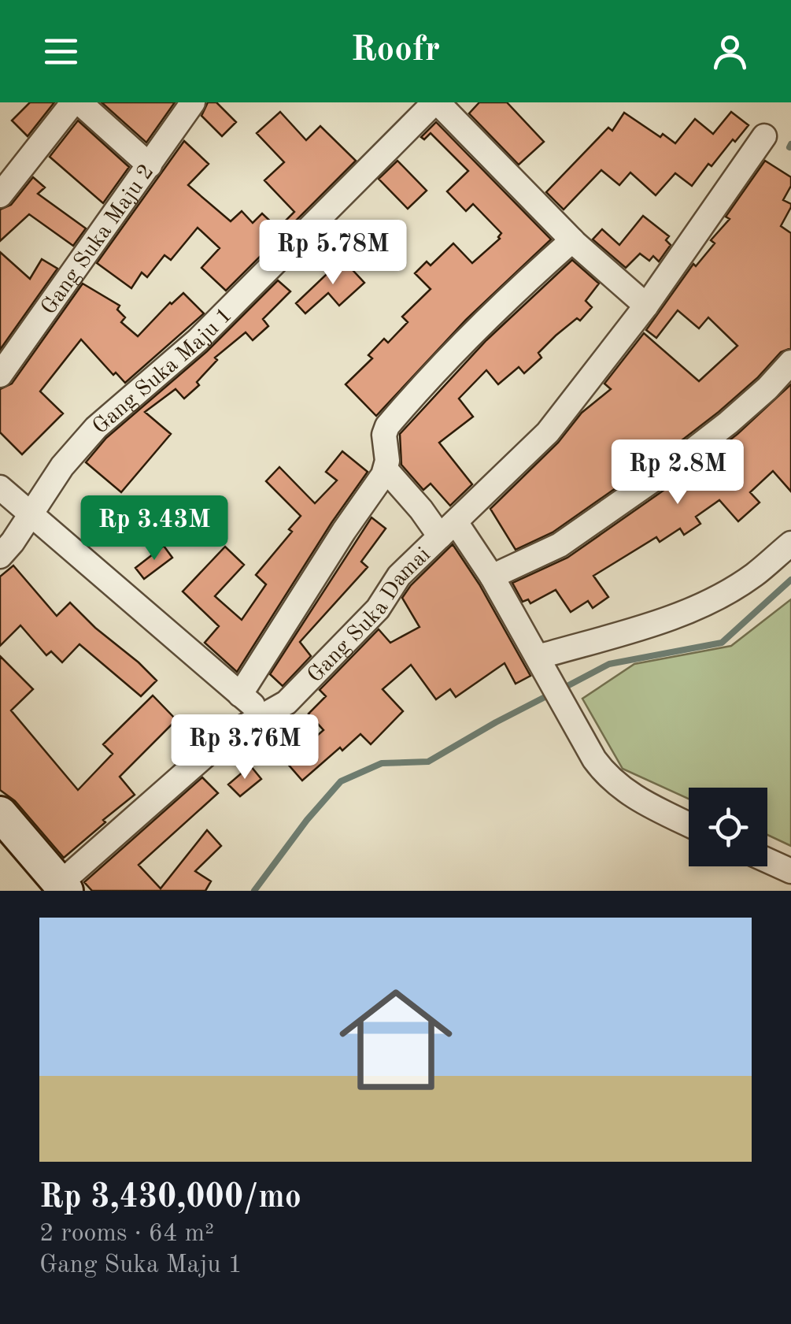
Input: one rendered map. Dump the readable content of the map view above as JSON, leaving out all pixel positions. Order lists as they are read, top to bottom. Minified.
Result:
{"streets":{"street":["Gang Suka Maju 2","Gang Suka Maju 1","Gang Suka Damai"]},"page":{"header":"Roofr","price":["Rp 5.78M","Rp 2.8M","Rp 3.43M","Rp 3.76M"],"list":[{"name":"Rp 3,430,000/mo","note":"2 rooms · 64 m² · Gang Suka Maju 1"}]}}
